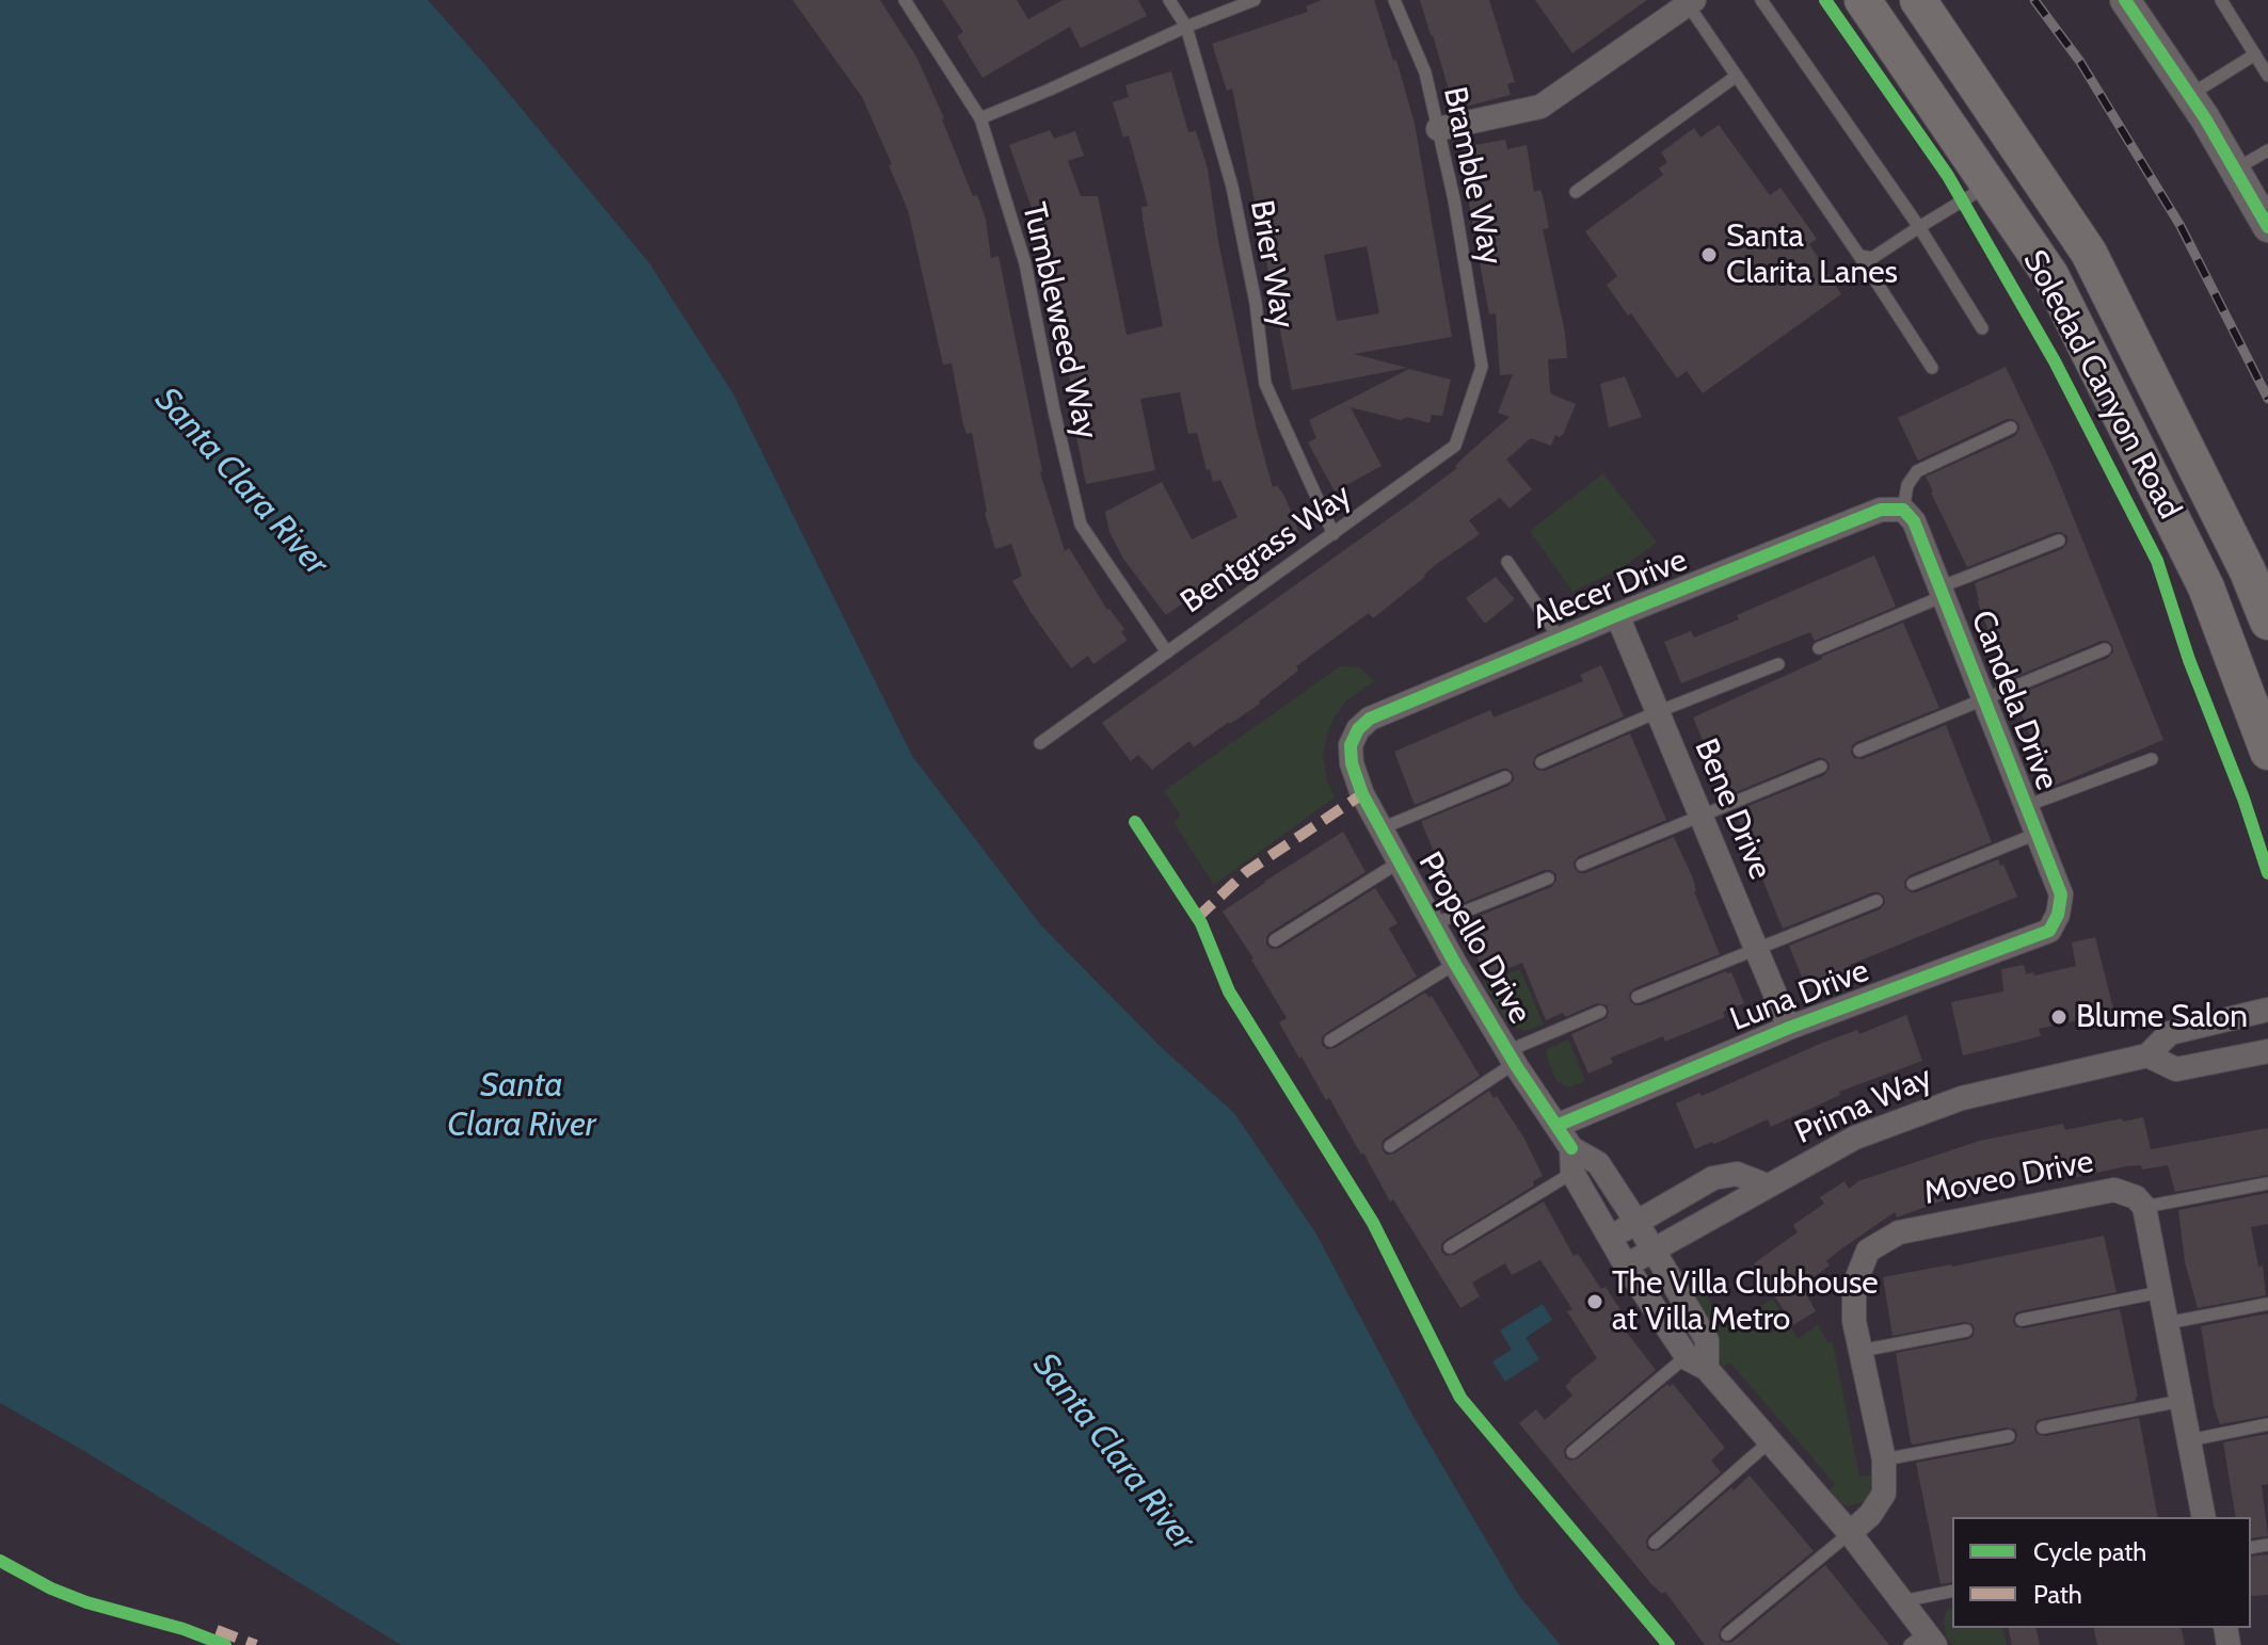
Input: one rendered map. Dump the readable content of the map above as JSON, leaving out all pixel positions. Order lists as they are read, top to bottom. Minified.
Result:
{"streets":{"main road":["Soledad Canyon Road"],"street":["Alecer Drive","Candela Drive","Bene Drive","Propello Drive","Luna Drive","Prima Way","Moveo Drive"],"lane":["Bramble Way","Brier Way","Tumbleweed Way","Bentgrass Way"]},"crossings":[["Bramble Way","Bentgrass Way"],["Brier Way","Bentgrass Way"],["Tumbleweed Way","Bentgrass Way"],["Alecer Drive","Candela Drive"],["Alecer Drive","Bene Drive"],["Alecer Drive","Propello Drive"],["Candela Drive","Luna Drive"],["Bene Drive","Luna Drive"],["Propello Drive","Luna Drive"],["Propello Drive","Prima Way"]],"water":["Santa Clara River"],"places":["Santa Clarita Lanes","Blume Salon","The Villa Clubhouse at Villa Metro"],"legend":["Cycle path","Path"]}
